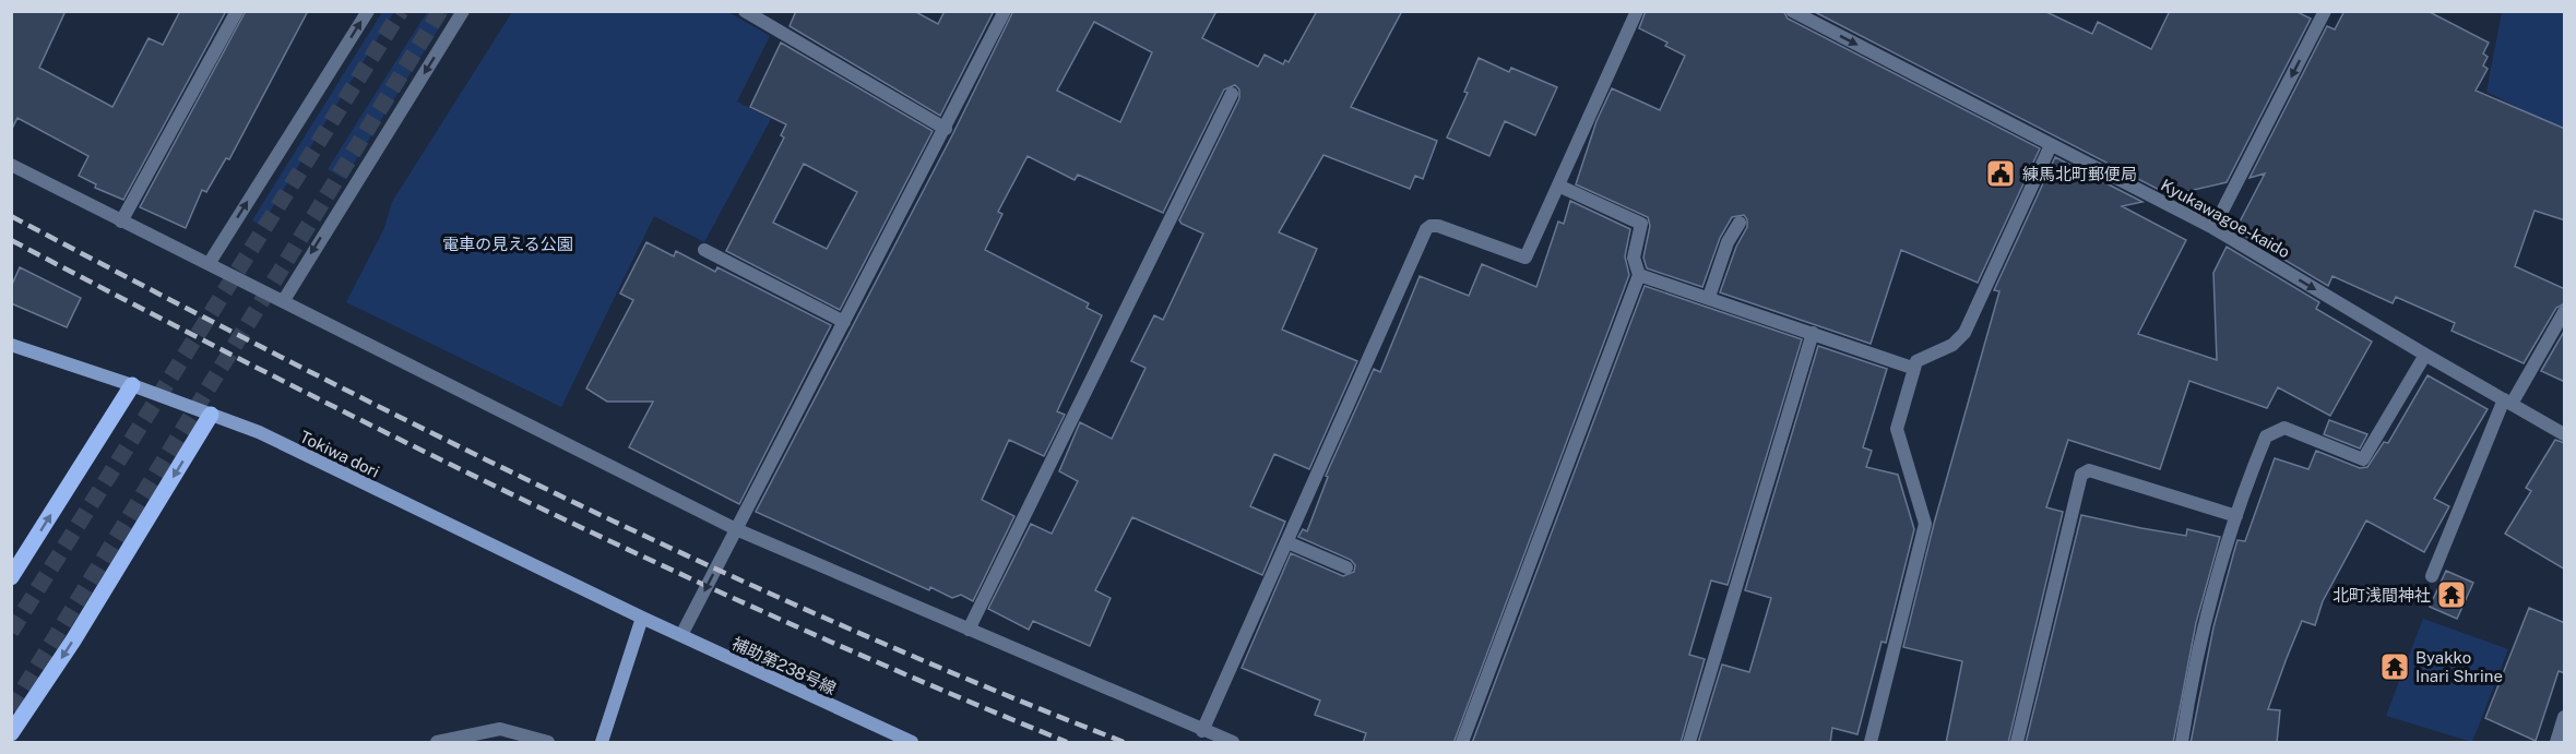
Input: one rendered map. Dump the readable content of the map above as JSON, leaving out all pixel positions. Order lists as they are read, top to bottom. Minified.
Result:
{"streets":{"street":["Kyukawagoe-kaido","Tokiwa dori","補助第238号線"]},"crossings":[["Tokiwa dori","補助第238号線"]],"one_way":["Kyukawagoe-kaido"],"parks":["電車の見える公園"],"places":{"public building":["練馬北町郵便局"],"temple":["北町浅間神社","Byakko Inari Shrine"]}}
